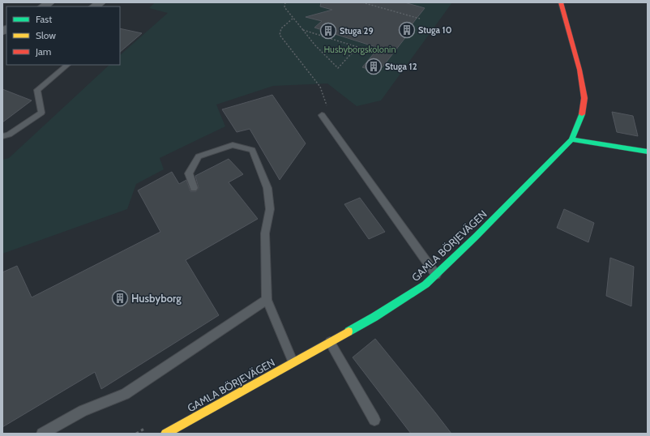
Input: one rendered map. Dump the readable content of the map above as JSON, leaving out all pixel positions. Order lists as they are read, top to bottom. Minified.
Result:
{"streets":{"street":["GAMLA BÖRJEVÄGEN"]},"parks":["Husbyborgskolonin"],"places":{"building":["Stuga 10","Stuga 29","Stuga 12","Husbyborg"]},"legend":["Fast","Slow","Jam"]}
